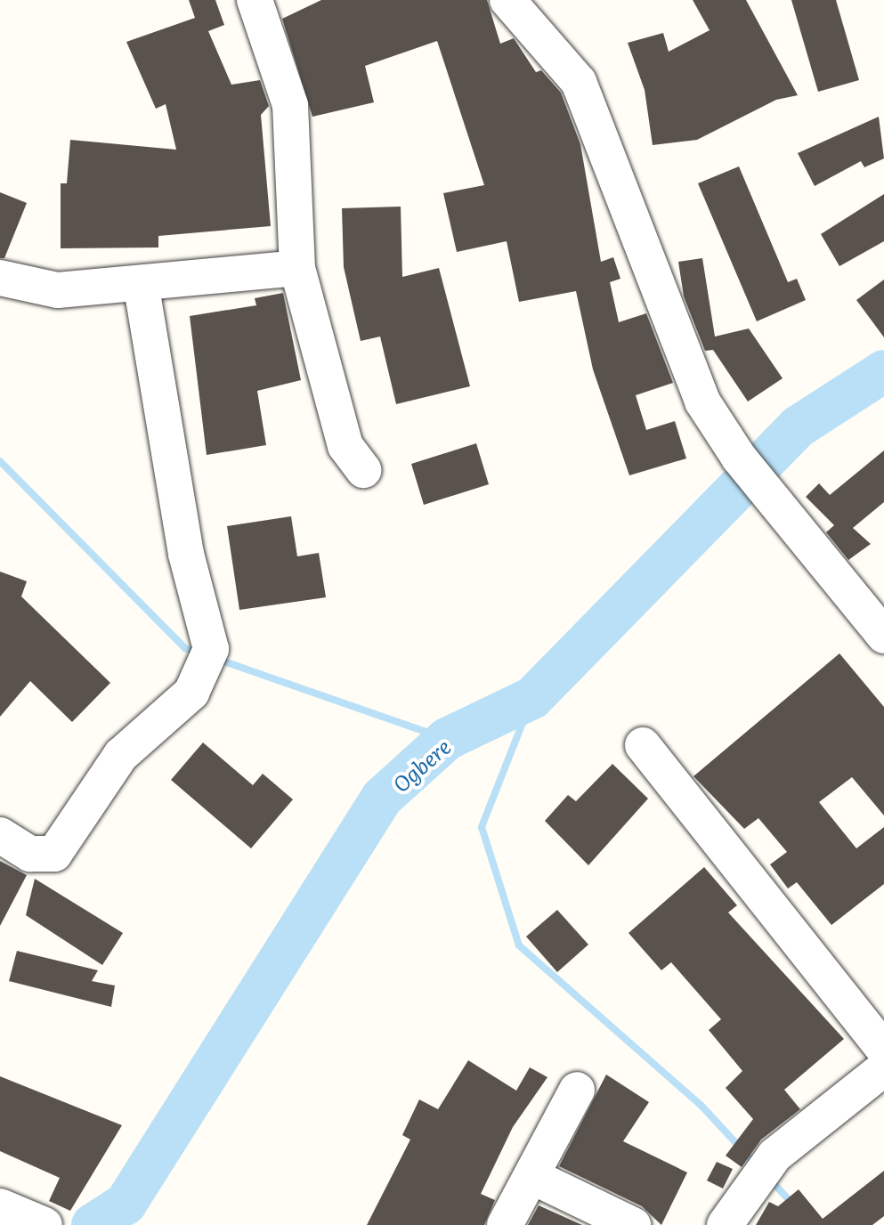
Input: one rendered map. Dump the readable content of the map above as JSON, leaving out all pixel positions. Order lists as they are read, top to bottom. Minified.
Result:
{"water":["Ogbere"]}
